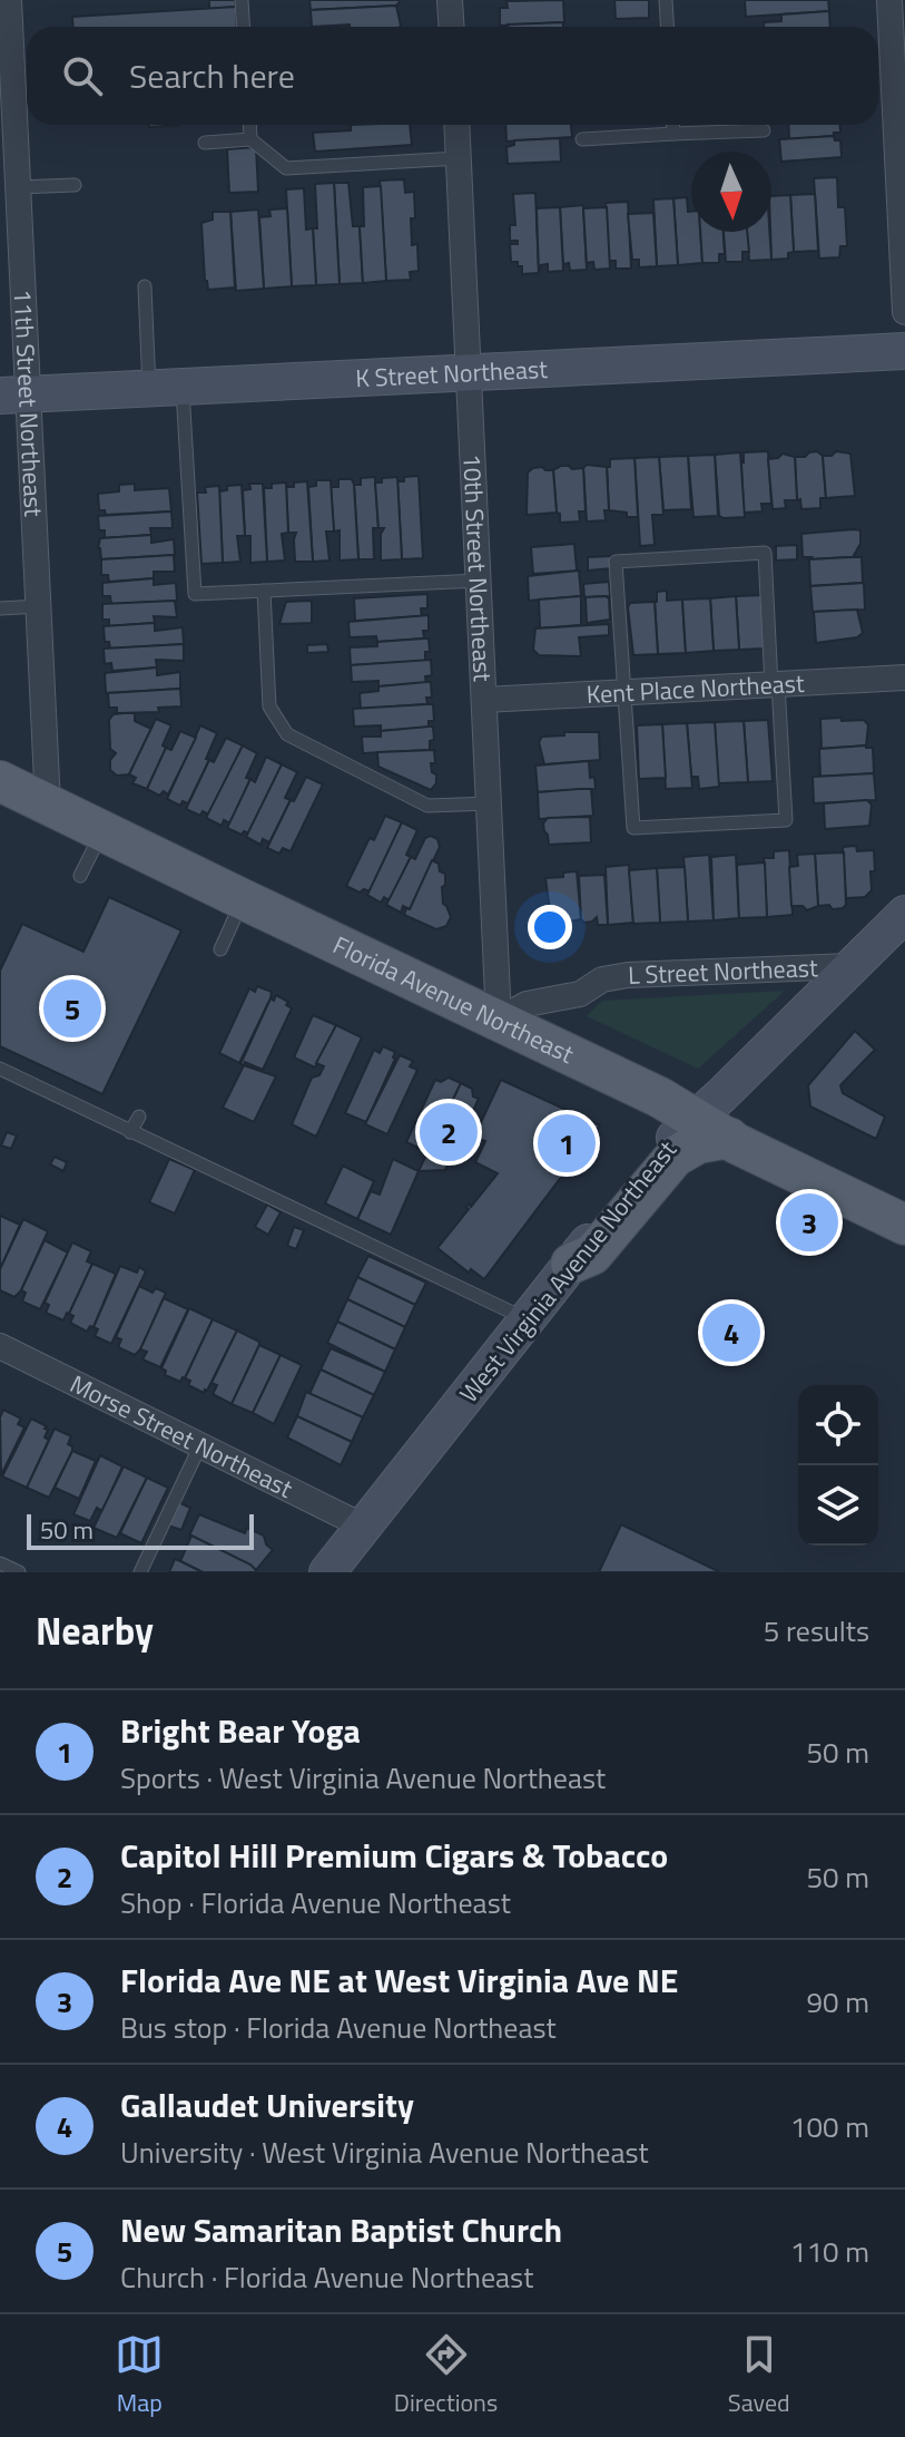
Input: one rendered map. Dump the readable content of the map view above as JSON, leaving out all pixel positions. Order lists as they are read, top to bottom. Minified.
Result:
{"streets":{"main road":["K Street Northeast","Florida Avenue Northeast","West Virginia Avenue Northeast"],"street":["11th Street Northeast","10th Street Northeast","Kent Place Northeast","L Street Northeast","Morse Street Northeast"]},"crossings":[["K Street Northeast","11th Street Northeast"],["K Street Northeast","10th Street Northeast"],["11th Street Northeast","Florida Avenue Northeast"],["10th Street Northeast","Kent Place Northeast"],["10th Street Northeast","L Street Northeast"],["10th Street Northeast","Florida Avenue Northeast"],["L Street Northeast","Florida Avenue Northeast"],["L Street Northeast","West Virginia Avenue Northeast"],["Florida Avenue Northeast","West Virginia Avenue Northeast"],["West Virginia Avenue Northeast","Morse Street Northeast"]],"scale_bar":"50 m","north":"bottom","page":{"search":"Search here","pins":["5","2","1","3","4"],"scale":"50 m","heading":["Nearby","5 results"],"list":[{"mark":"1","name":"Bright Bear Yoga","note":"Sports · West Virginia Avenue Northeast","value":"50 m"},{"mark":"2","name":"Capitol Hill Premium Cigars & Tobacco","note":"Shop · Florida Avenue Northeast","value":"50 m"},{"mark":"3","name":"Florida Ave NE at West Virginia Ave NE","note":"Bus stop · Florida Avenue Northeast","value":"90 m"},{"mark":"4","name":"Gallaudet University","note":"University · West Virginia Avenue Northeast","value":"100 m"},{"mark":"5","name":"New Samaritan Baptist Church","note":"Church · Florida Avenue Northeast","value":"110 m"}],"nav":["Map","Directions","Saved"]}}
